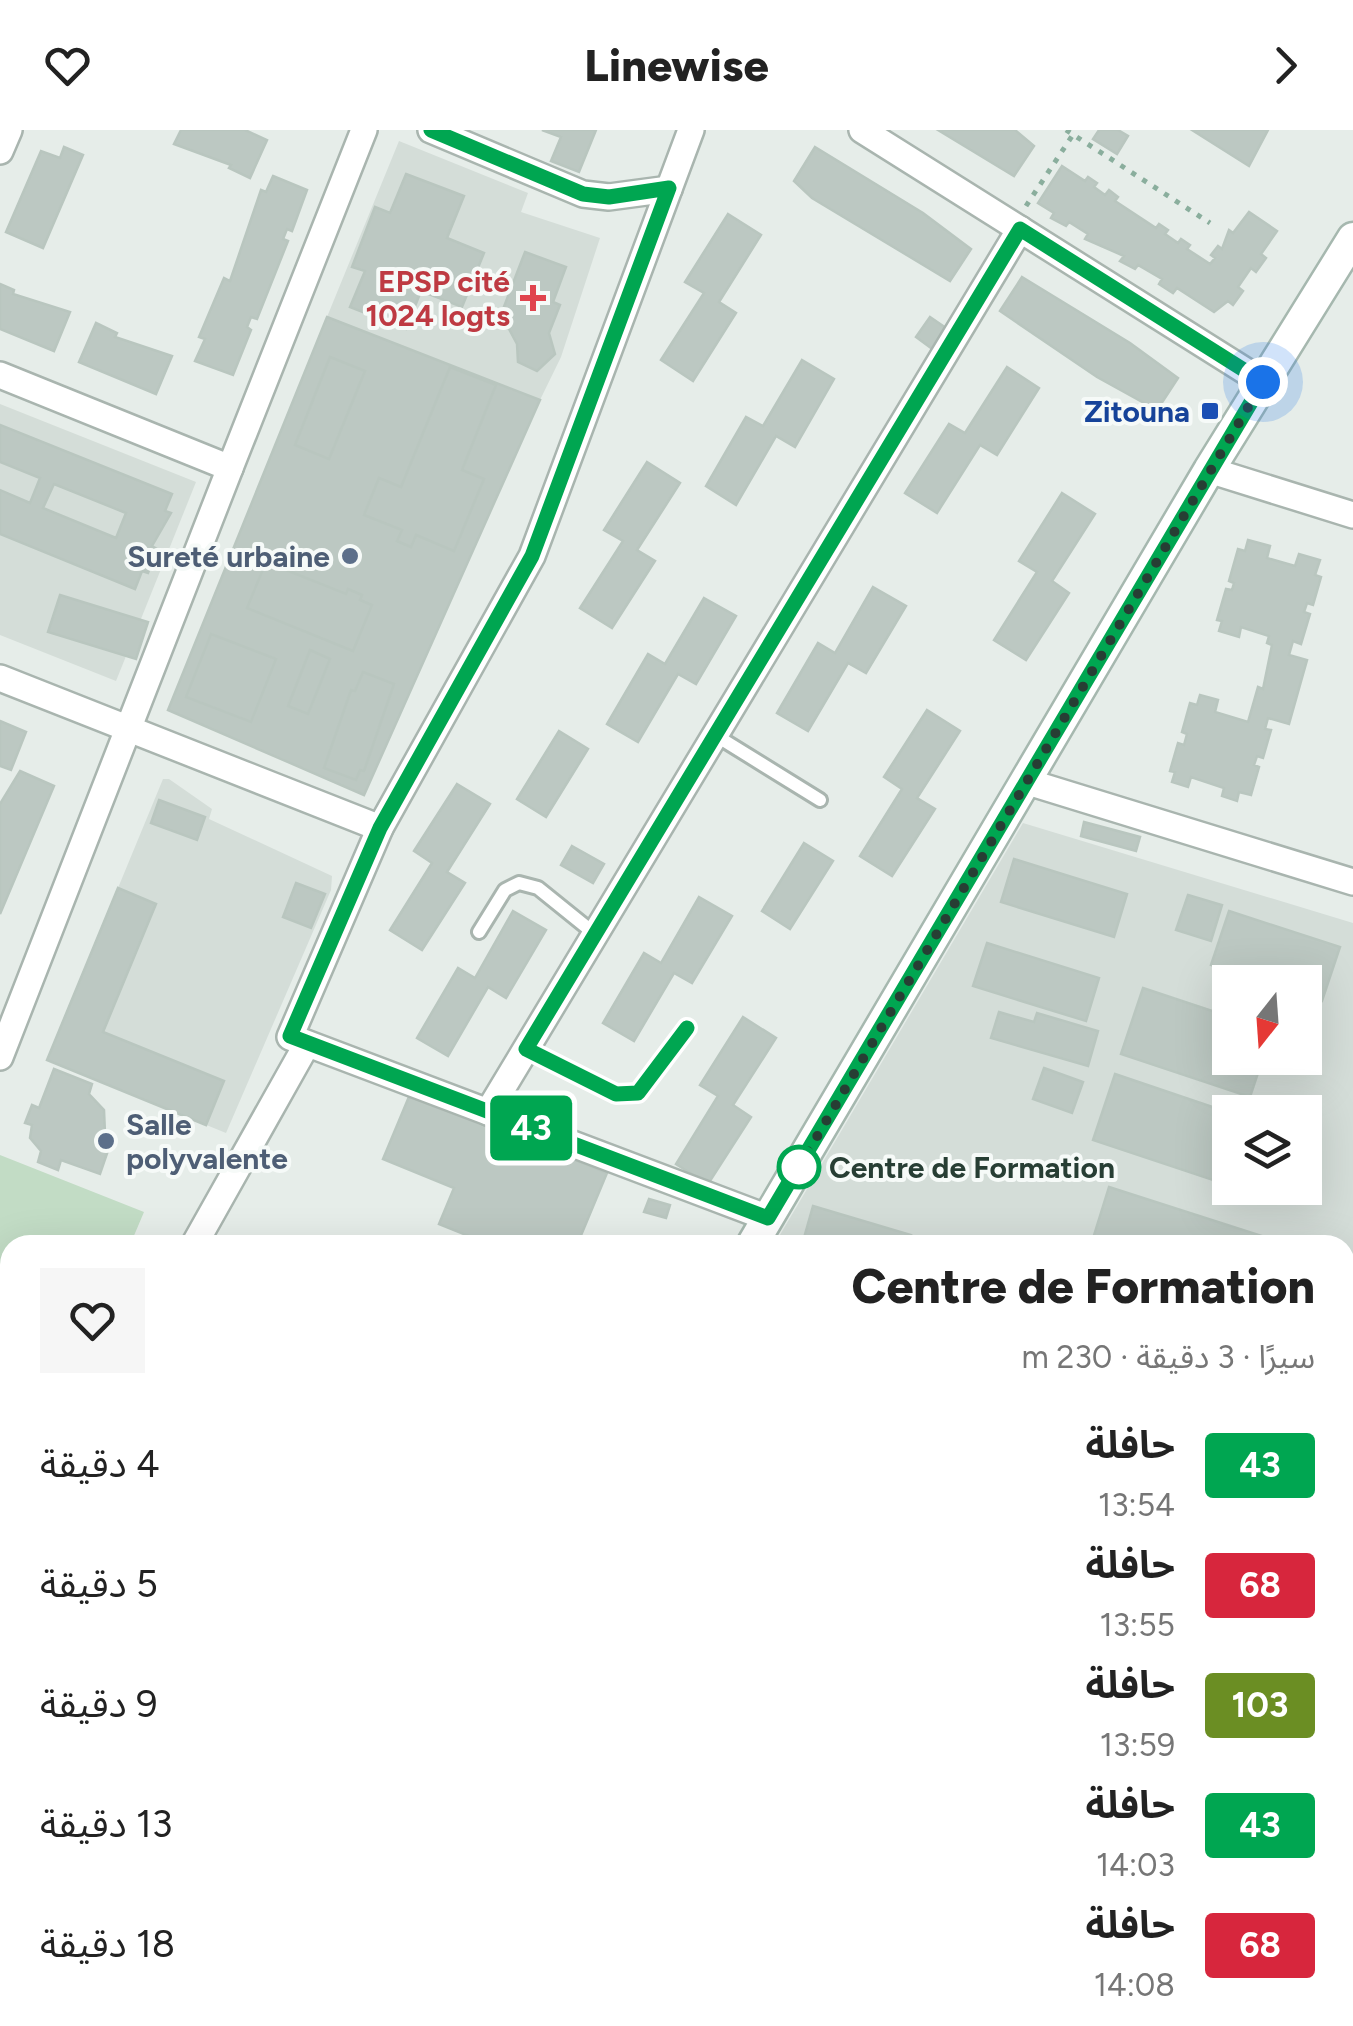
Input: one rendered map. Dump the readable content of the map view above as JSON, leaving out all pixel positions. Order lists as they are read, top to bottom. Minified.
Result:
{"places":{"health":["EPSP cité 1024 logts"],"transit":["Zitouna"],"other":["Sureté urbaine","Salle polyvalente","Centre de Formation"]},"lines":["bus line 43"],"north":"bottom","page":{"header":"Linewise","on_map":"43","heading":["Centre de Formation","سيرًا · 3 دقيقة · 230 m"],"list":[{"mark":"43","name":"حافلة","note":"13:54","value":"4 دقيقة"},{"mark":"68","name":"حافلة","note":"13:55","value":"5 دقيقة"},{"mark":"103","name":"حافلة","note":"13:59","value":"9 دقيقة"},{"mark":"43","name":"حافلة","note":"14:03","value":"13 دقيقة"},{"mark":"68","name":"حافلة","note":"14:08","value":"18 دقيقة"}]}}
